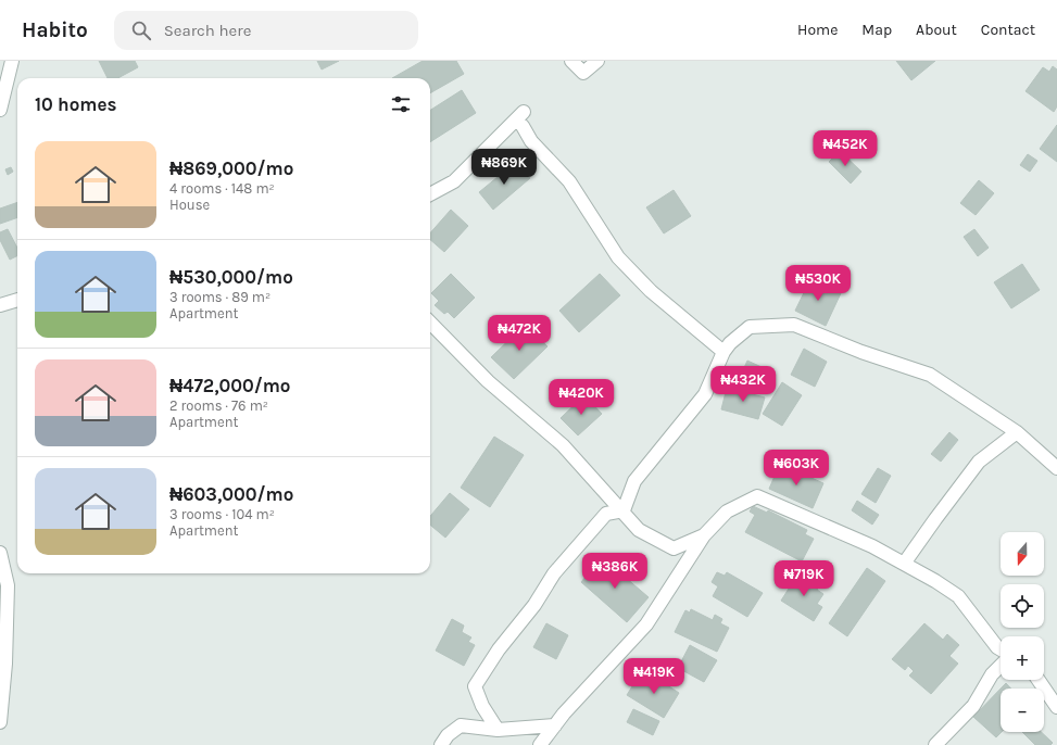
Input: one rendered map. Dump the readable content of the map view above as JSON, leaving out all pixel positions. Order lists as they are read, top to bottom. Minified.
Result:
{"north":"bottom","page":{"header":"Habito","search":"Search here","nav":["Home","Map","About","Contact"],"heading":"10 homes","price":["₦452K","₦869K","₦530K","₦472K","₦432K","₦420K","₦603K","₦386K","₦719K","₦419K"],"list":[{"name":"₦869,000/mo","note":"4 rooms · 148 m² · House"},{"name":"₦530,000/mo","note":"3 rooms · 89 m² · Apartment"},{"name":"₦472,000/mo","note":"2 rooms · 76 m² · Apartment"},{"name":"₦603,000/mo","note":"3 rooms · 104 m² · Apartment"}],"map_buttons":["+","−"]}}
